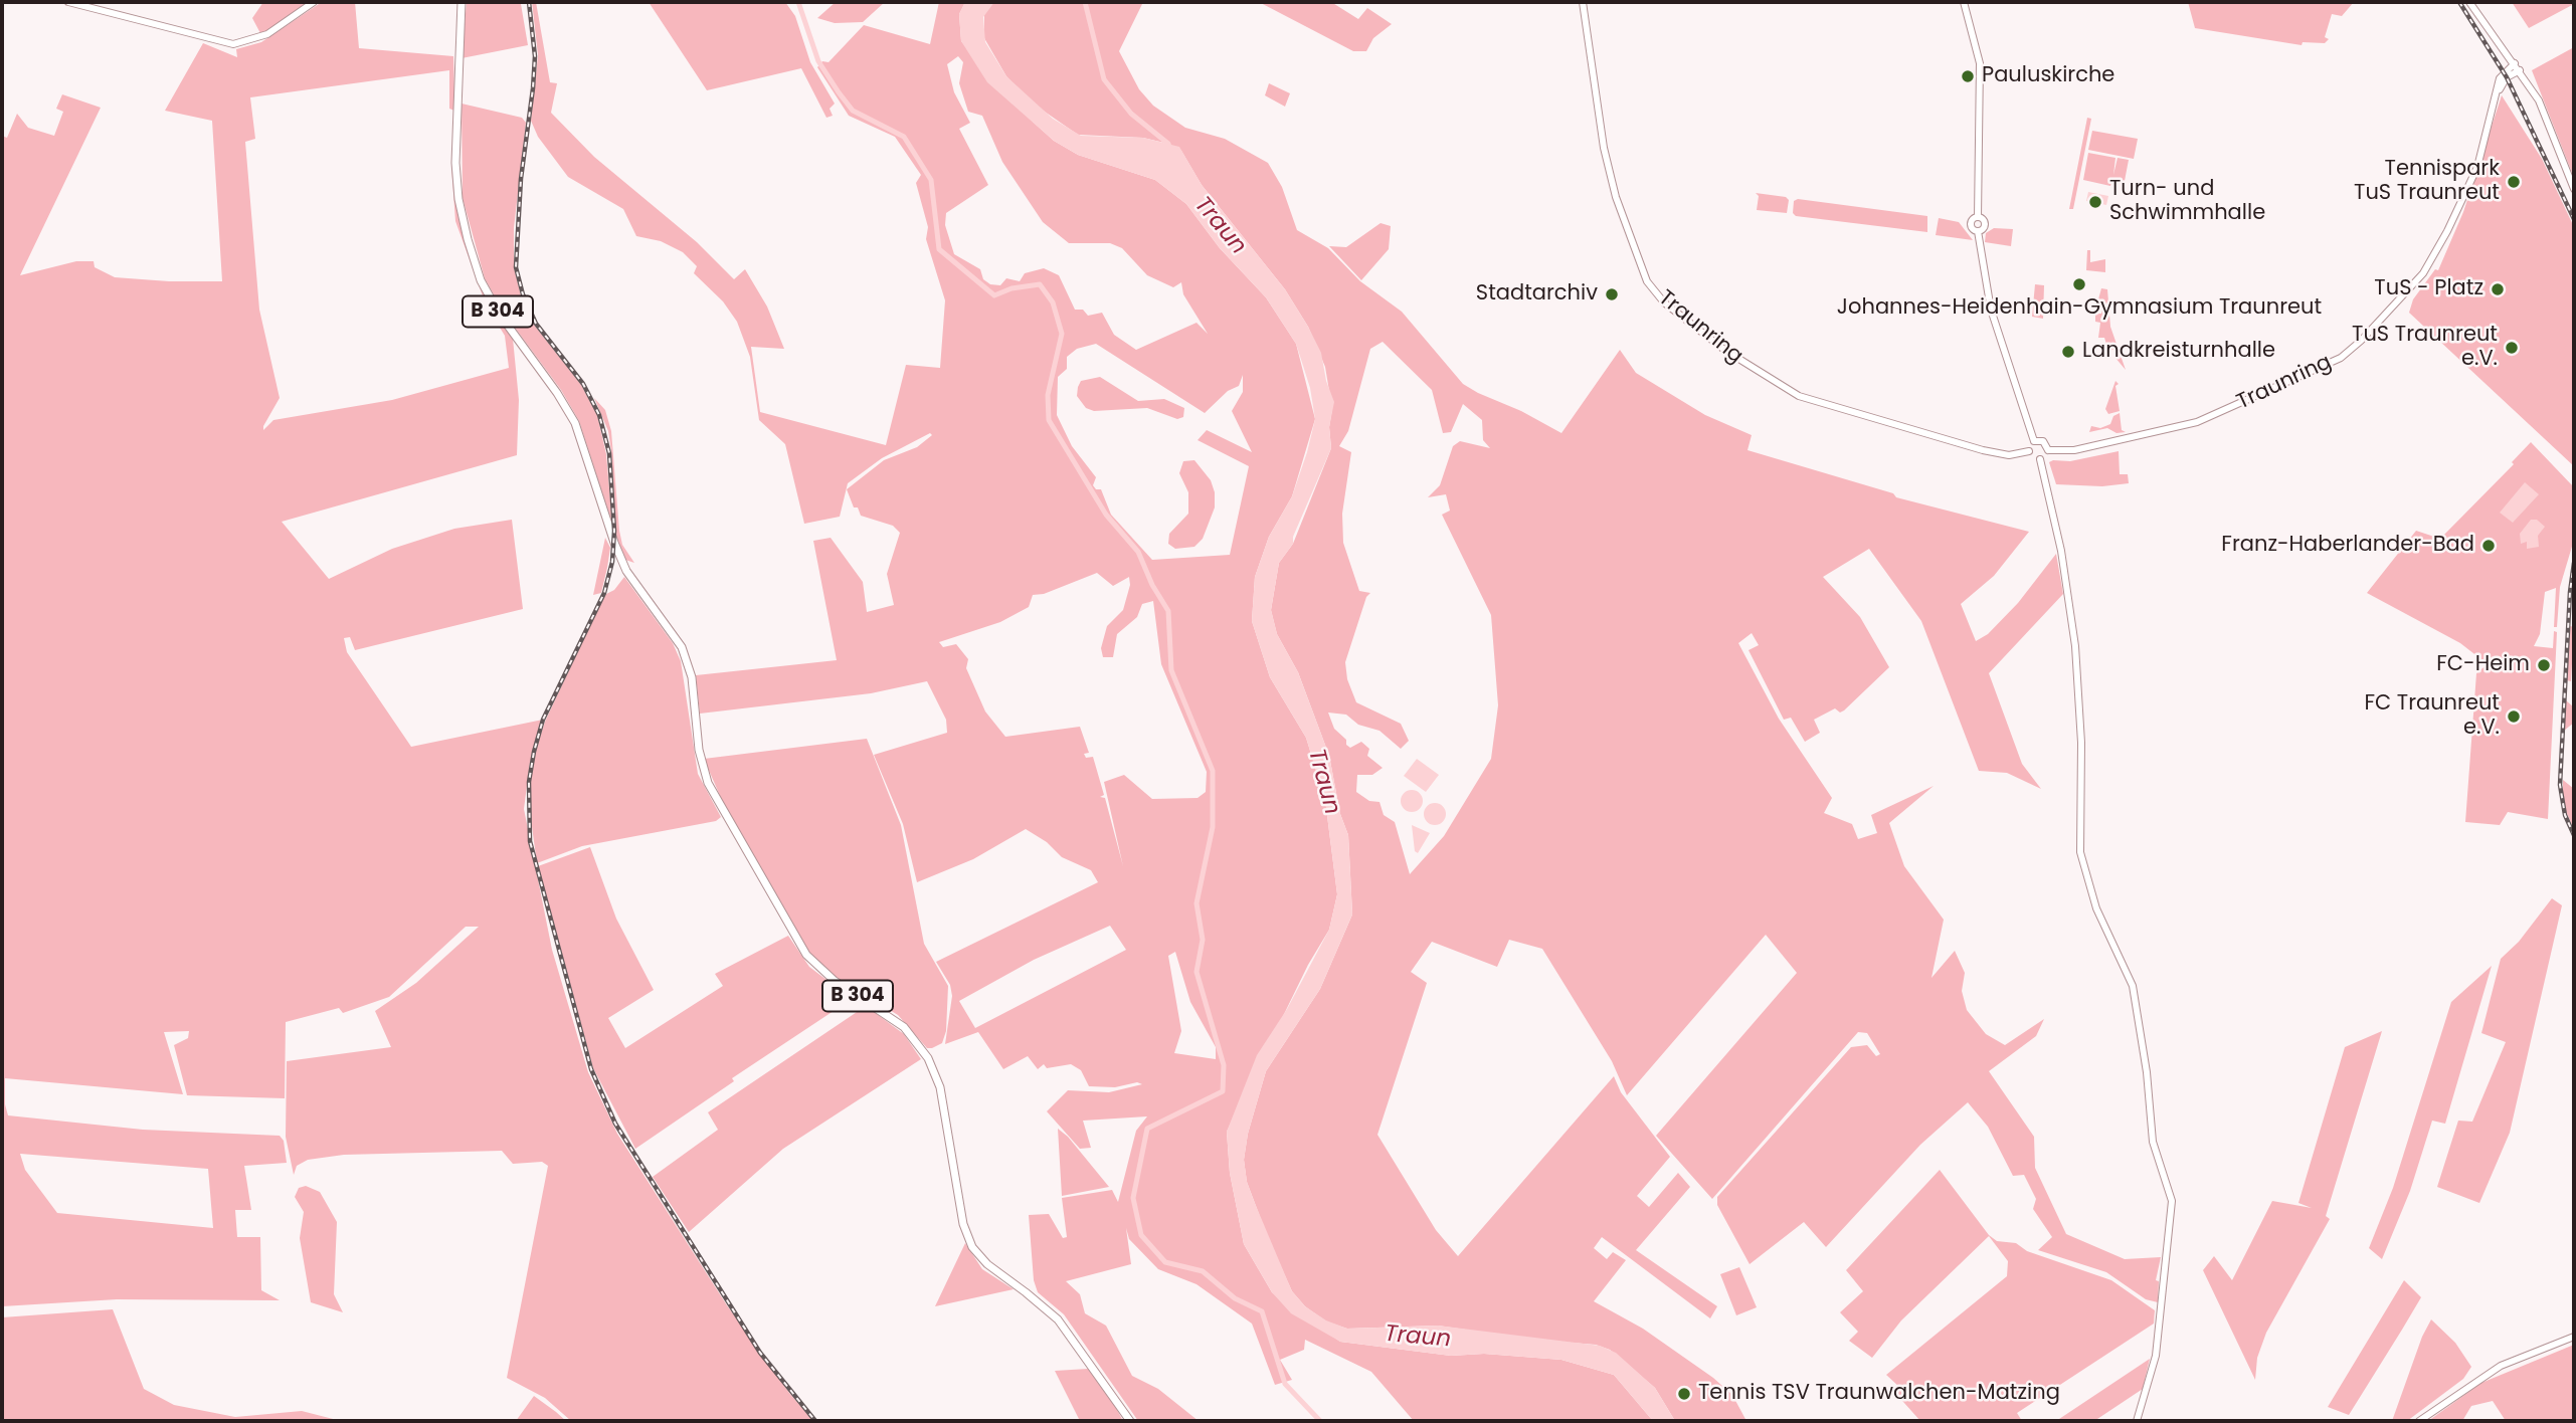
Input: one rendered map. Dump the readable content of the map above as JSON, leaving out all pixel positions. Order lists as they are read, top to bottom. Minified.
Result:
{"streets":{"main road":["B 304"],"street":["Traunring"]},"water":["Traun"],"places":["Pauluskirche","Tennispark TuS Traunreut","Turn- und Schwimmhalle","Johannes-Heidenhain-Gymnasium Traunreut","TuS - Platz","Stadtarchiv","TuS Traunreut e.V.","Landkreisturnhalle","Franz-Haberlander-Bad","FC-Heim","FC Traunreut e.V.","Tennis TSV Traunwalchen-Matzing"]}
